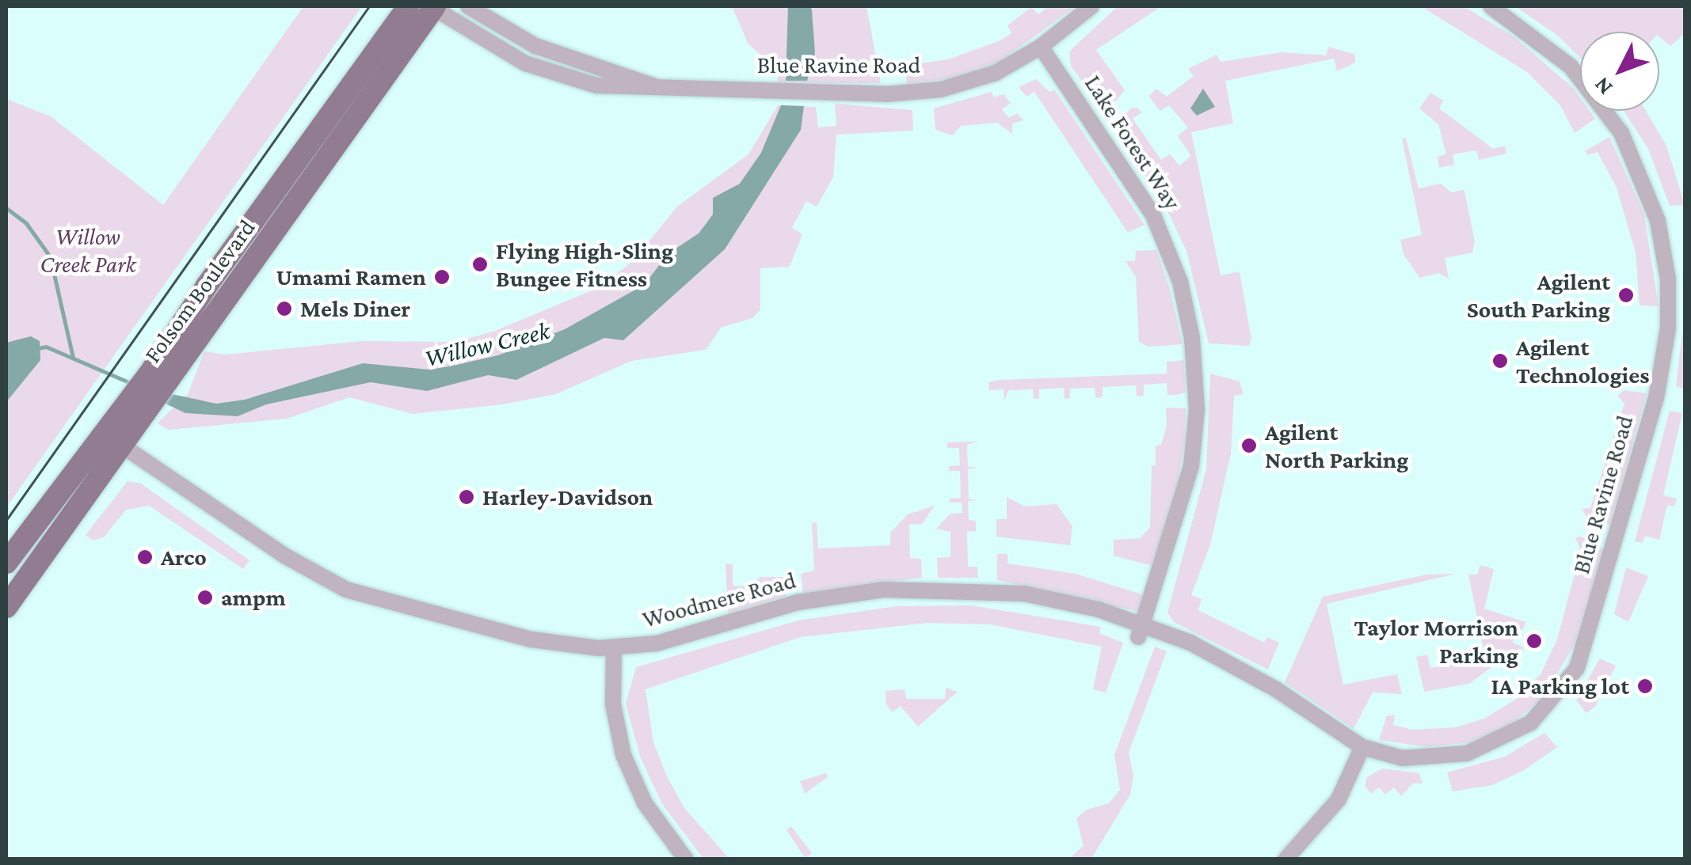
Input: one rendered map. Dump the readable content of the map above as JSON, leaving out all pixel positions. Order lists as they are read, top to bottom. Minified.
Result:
{"streets":{"main road":["Folsom Boulevard"],"street":["Blue Ravine Road","Lake Forest Way","Woodmere Road"]},"crossings":[["Blue Ravine Road","Lake Forest Way"],["Blue Ravine Road","Folsom Boulevard"],["Blue Ravine Road","Woodmere Road"],["Lake Forest Way","Woodmere Road"],["Folsom Boulevard","Woodmere Road"]],"water":["Willow Creek"],"parks":["Willow Creek Park"],"places":["Flying High-Sling Bungee Fitness","Umami Ramen","Agilent South Parking","Mels Diner","Agilent Technologies","Agilent North Parking","Harley-Davidson","Arco","ampm","Taylor Morrison Parking","IA Parking lot"],"north":"bottom left"}
